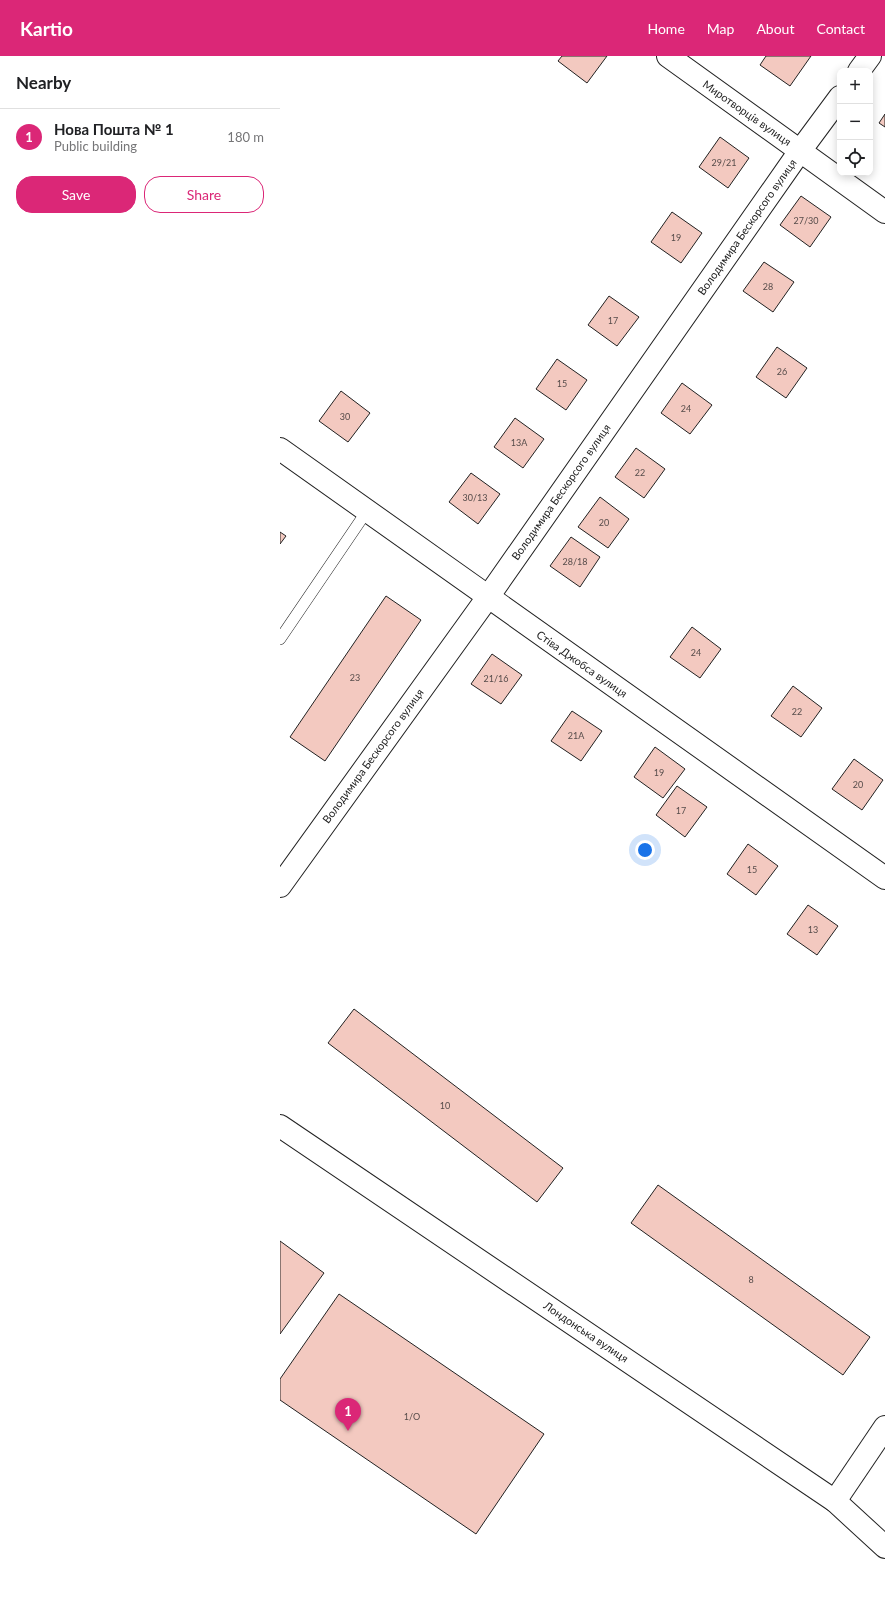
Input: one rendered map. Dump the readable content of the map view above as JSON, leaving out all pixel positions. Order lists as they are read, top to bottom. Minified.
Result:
{"streets":{"street":["Миротворців вулиця","Володимира Бескорсого вулиця","Стіва Джобса вулиця","Лондонська вулиця"]},"crossings":[["Миротворців вулиця","Володимира Бескорсого вулиця"],["Володимира Бескорсого вулиця","Стіва Джобса вулиця"]],"house_numbers":["29/21","27/30","19","28","17","26","15","24","30","13А","22","30/13","20","28/18","24","23","21/16","22","21А","19","20","17","15","13","10","8","1/О"],"page":{"header":"Kartio","nav":["Home","Map","About","Contact"],"heading":"Nearby","map_buttons":["+","−"],"list":[{"mark":"1","name":"Нова Пошта № 1","note":"Public building","value":"180 m"}],"buttons":["Save","Share"],"pins":"1"}}
